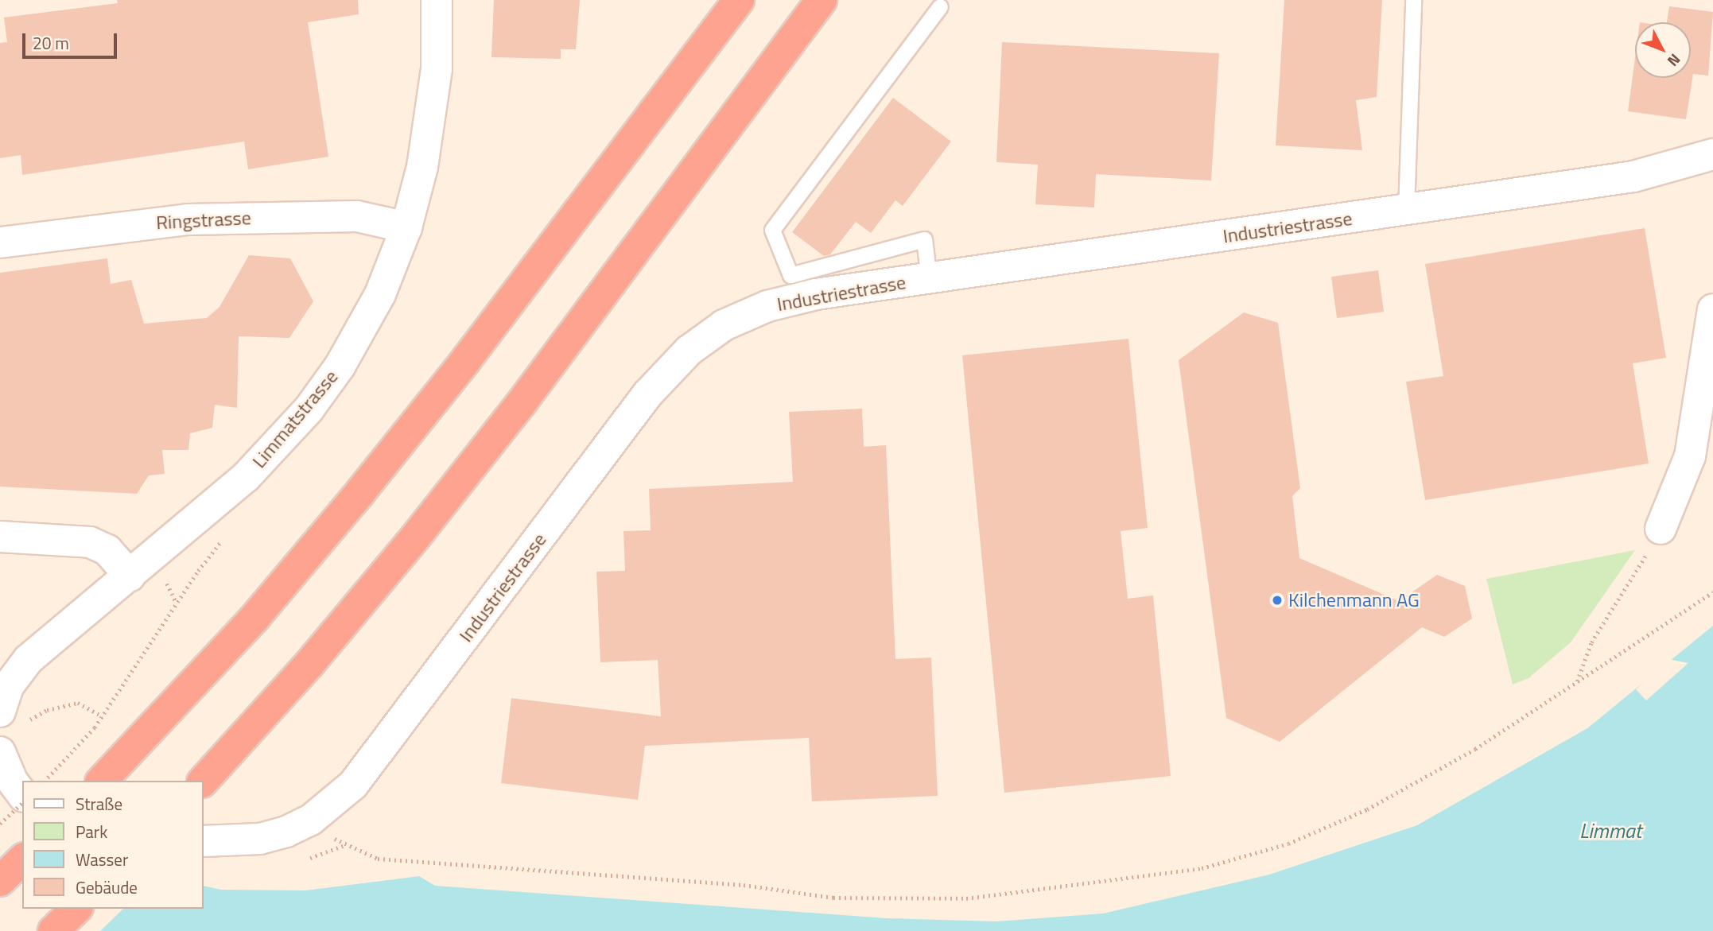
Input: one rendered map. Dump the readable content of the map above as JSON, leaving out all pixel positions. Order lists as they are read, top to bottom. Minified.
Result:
{"streets":{"street":["Ringstrasse","Industriestrasse","Limmatstrasse"]},"crossings":[["Ringstrasse","Limmatstrasse"]],"water":["Limmat"],"places":["Kilchenmann AG"],"legend":["Straße","Park","Wasser","Gebäude"],"scale_bar":"20 m","north":"bottom right"}
